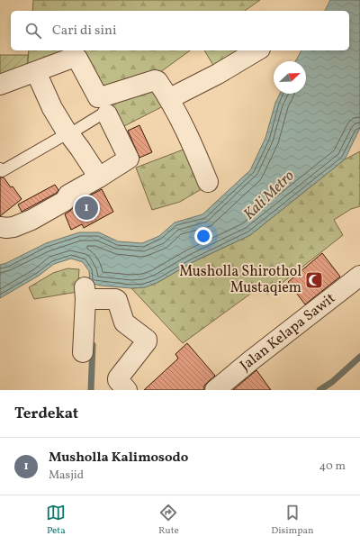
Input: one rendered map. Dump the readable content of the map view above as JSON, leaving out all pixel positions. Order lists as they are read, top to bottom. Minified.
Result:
{"streets":{"street":["Jalan Kelapa Sawit"]},"water":["Kali Metro"],"places":{"mosque":["Musholla Shirothol Mustaqiem"]},"north":"top right","page":{"search":"Cari di sini","pins":"1","heading":"Terdekat","list":[{"mark":"1","name":"Musholla Kalimosodo","note":"Masjid","value":"40 m"}],"nav":["Peta","Rute","Disimpan"]}}
